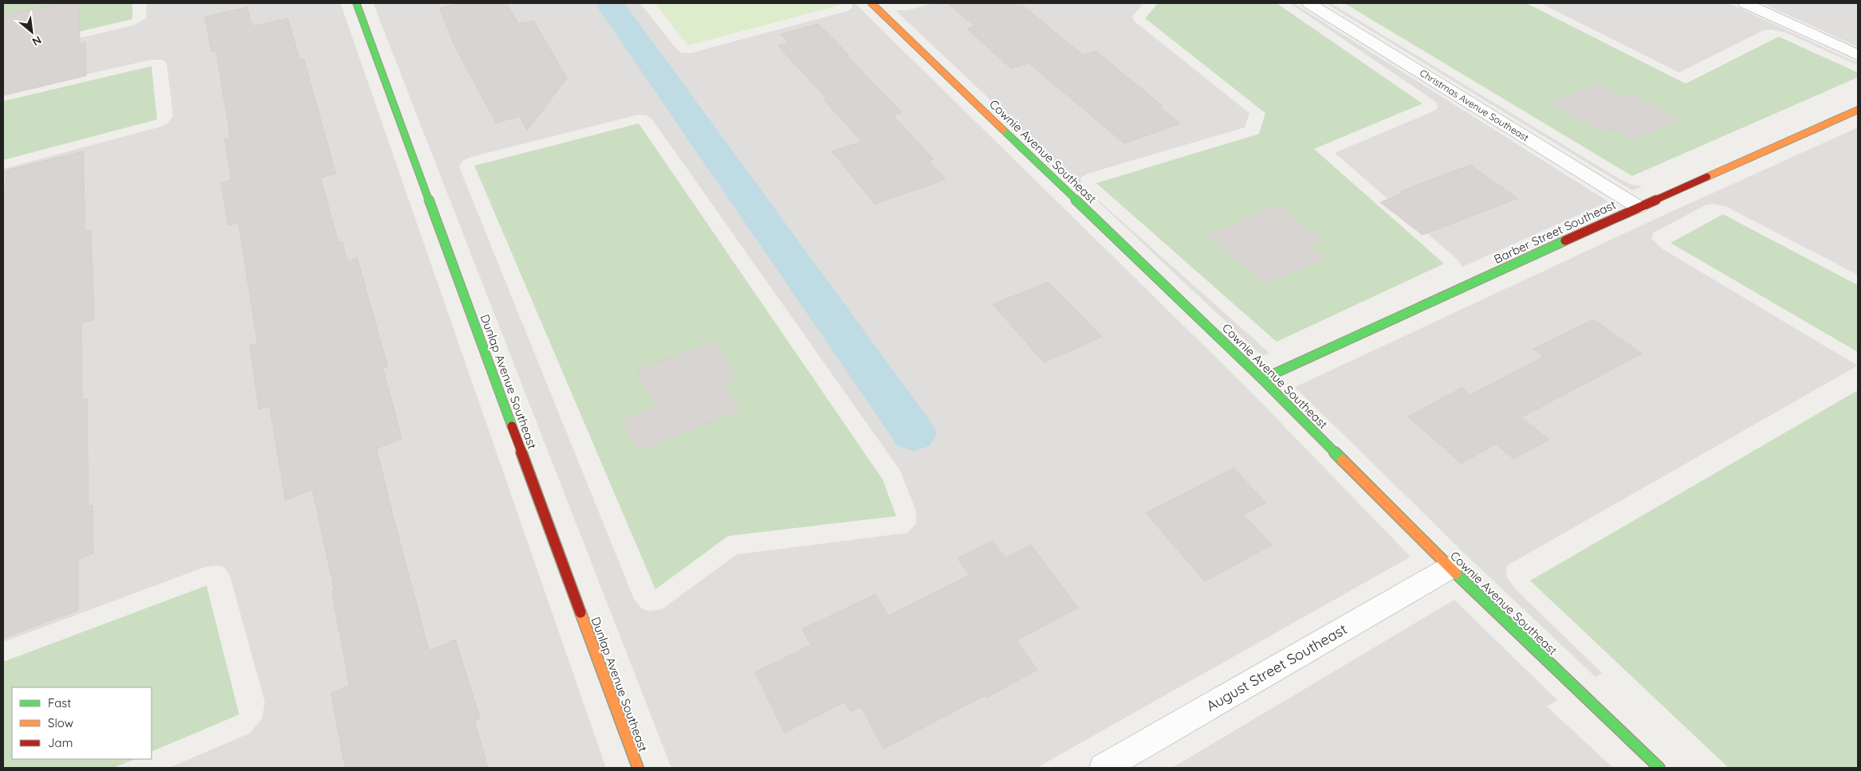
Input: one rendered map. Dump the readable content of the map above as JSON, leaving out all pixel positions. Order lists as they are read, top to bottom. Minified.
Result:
{"streets":{"street":["Christmas Avenue Southeast","Cownie Avenue Southeast","Barber Street Southeast","Dunlap Avenue Southeast","August Street Southeast"]},"crossings":[["Christmas Avenue Southeast","Barber Street Southeast"],["Cownie Avenue Southeast","Barber Street Southeast"],["Cownie Avenue Southeast","August Street Southeast"]],"legend":["Fast","Slow","Jam"],"north":"bottom right"}
